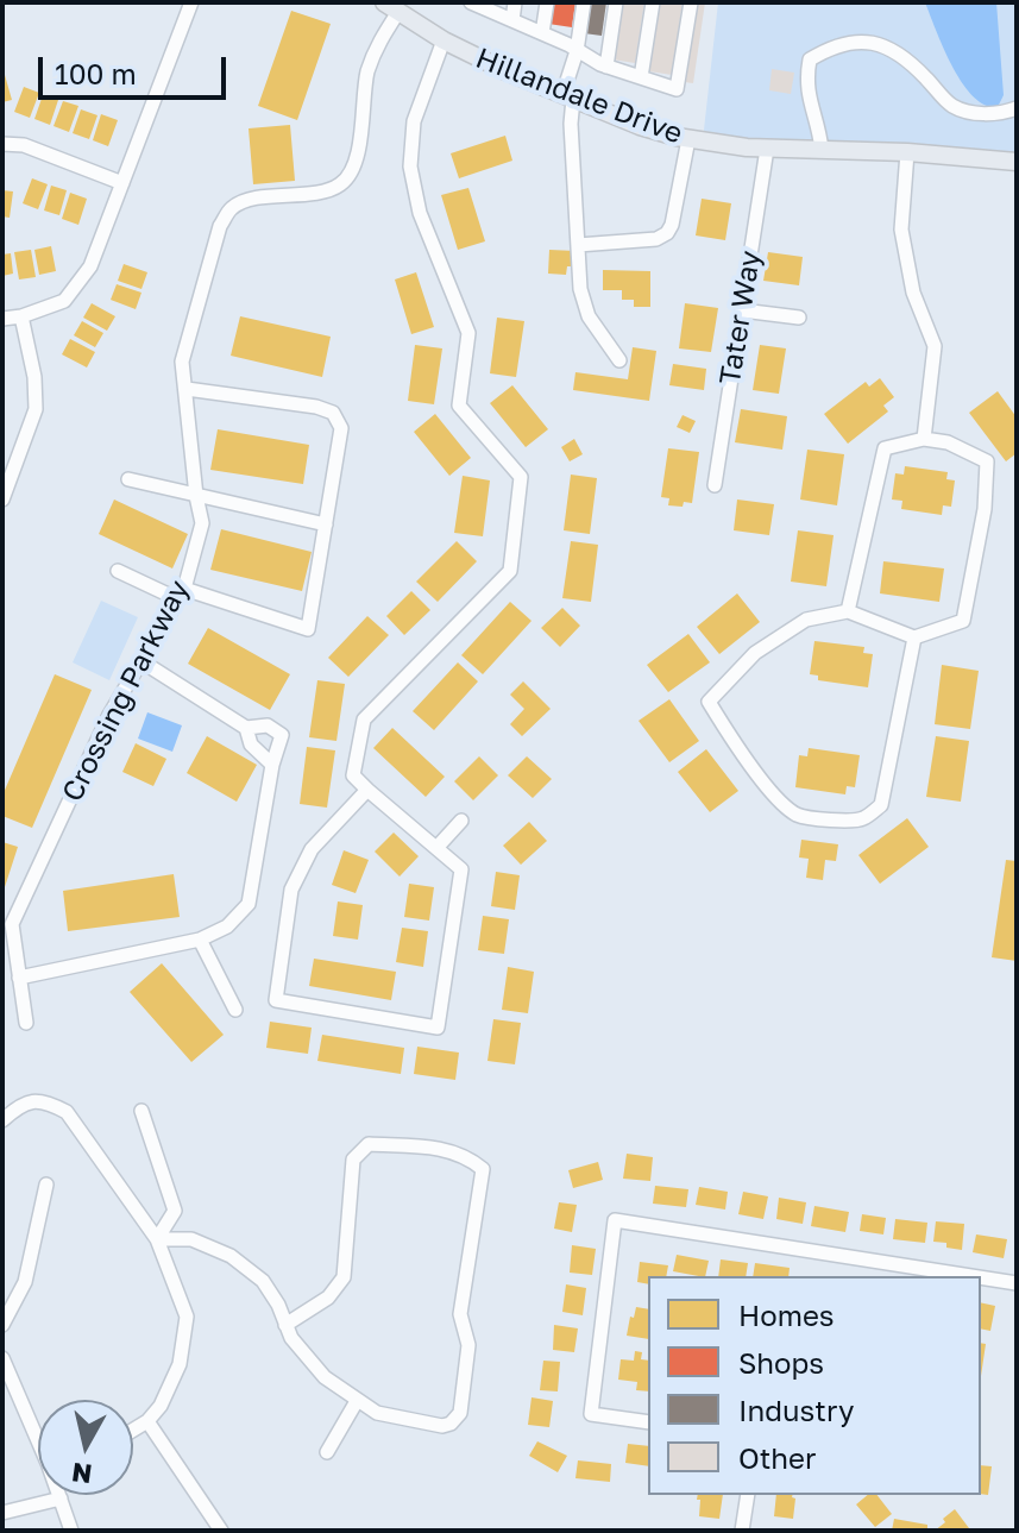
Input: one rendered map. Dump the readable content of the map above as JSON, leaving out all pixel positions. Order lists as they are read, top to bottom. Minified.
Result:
{"streets":{"main road":["Hillandale Drive"],"street":["Tater Way","Crossing Parkway"]},"crossings":[["Hillandale Drive","Tater Way"],["Hillandale Drive","Crossing Parkway"]],"legend":["Homes","Shops","Industry","Other"],"scale_bar":"100 m","north":"bottom"}
